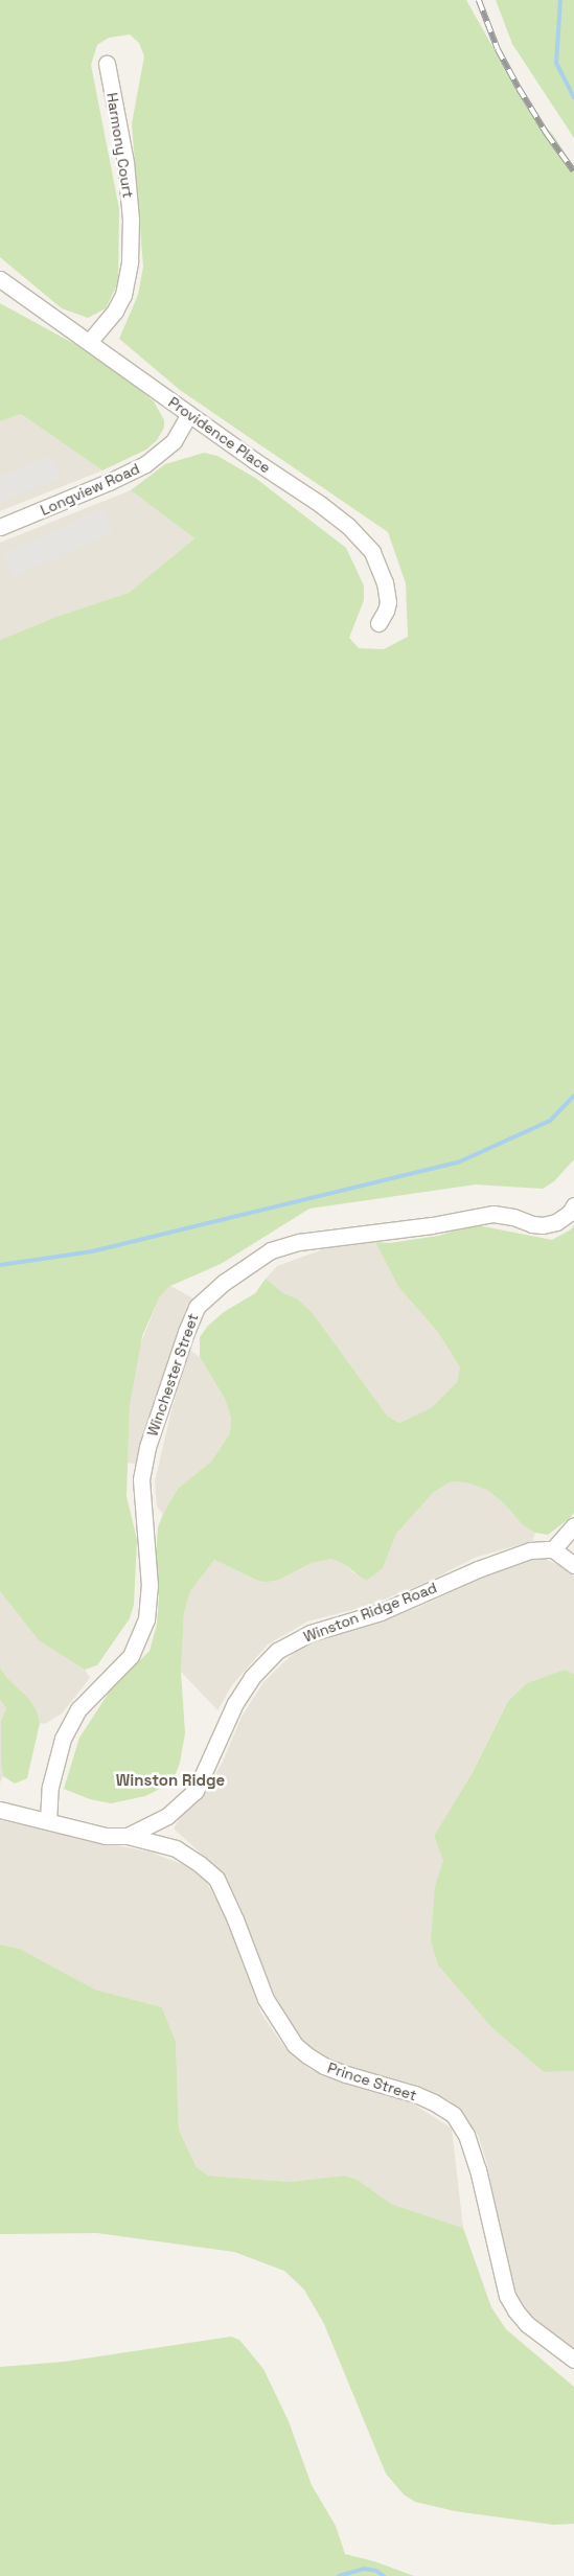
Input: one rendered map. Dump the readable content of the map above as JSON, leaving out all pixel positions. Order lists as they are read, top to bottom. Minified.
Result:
{"streets":{"street":["Harmony Court","Providence Place","Longview Road","Winchester Street","Winston Ridge Road","Prince Street"]},"crossings":[["Harmony Court","Providence Place"],["Providence Place","Longview Road"],["Winston Ridge Road","Prince Street"]],"districts":["Winston Ridge"]}
